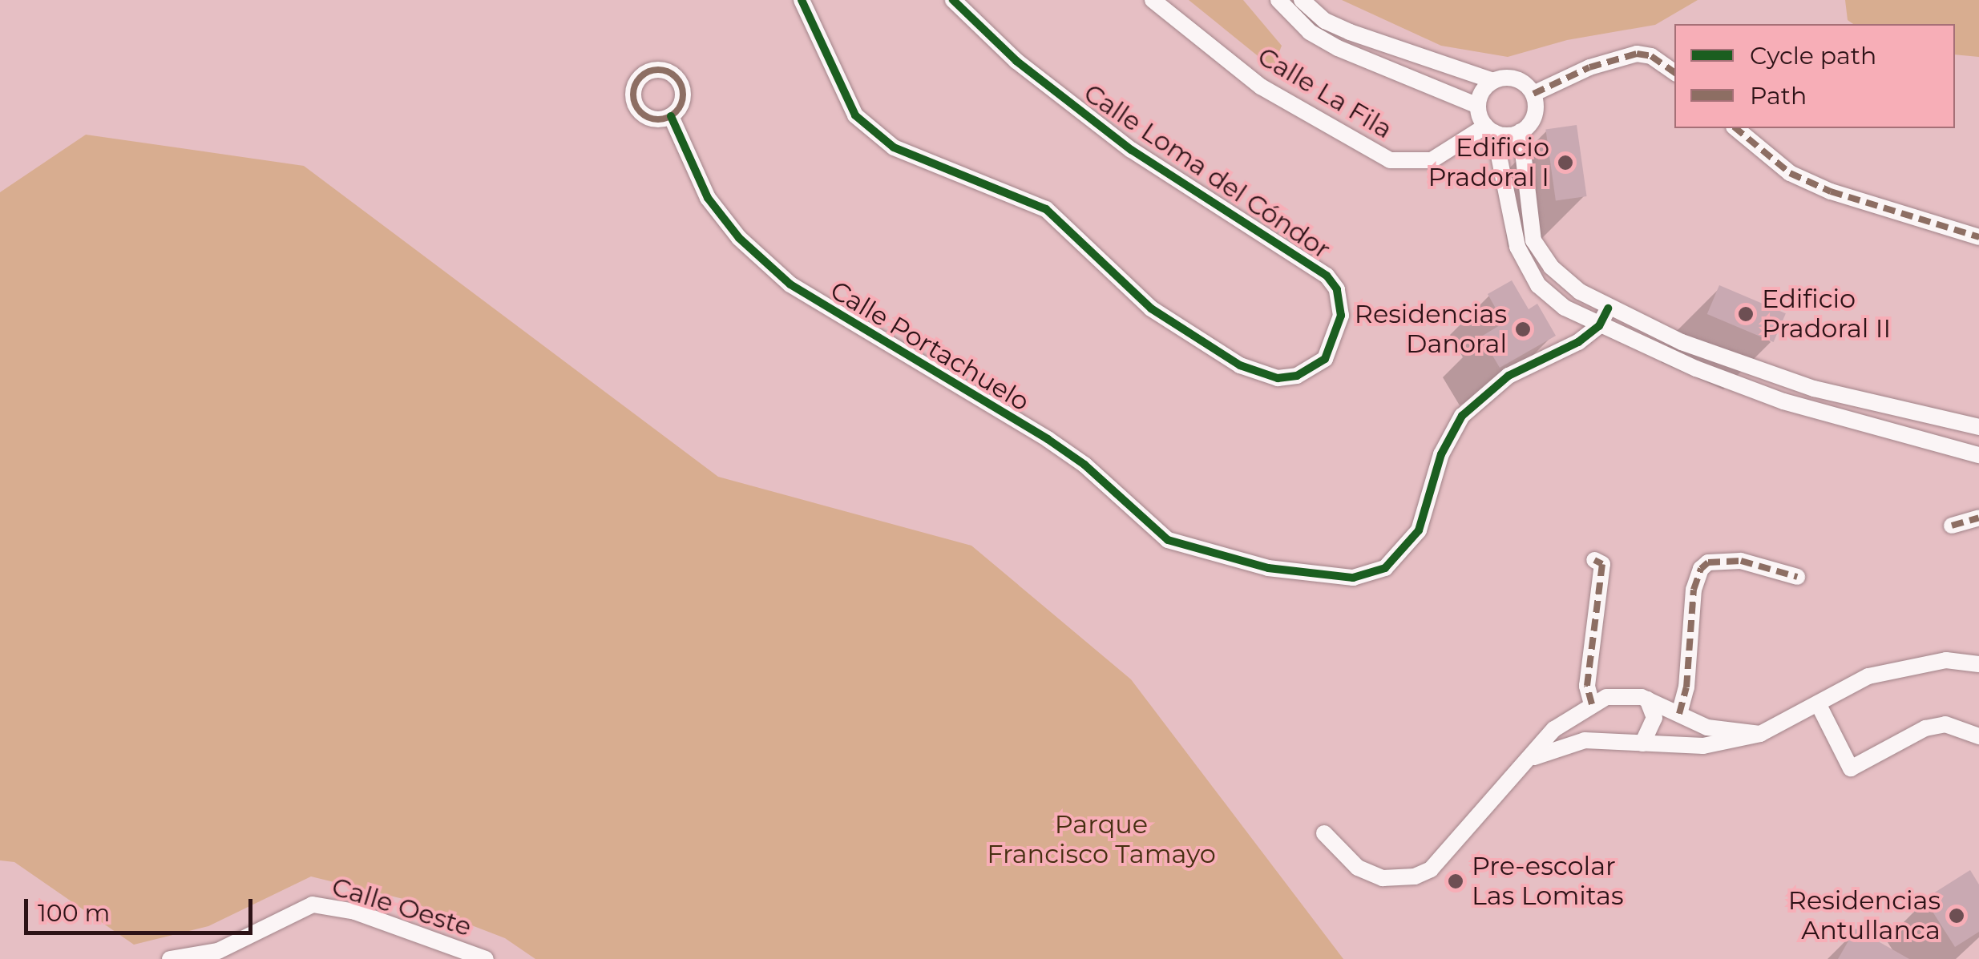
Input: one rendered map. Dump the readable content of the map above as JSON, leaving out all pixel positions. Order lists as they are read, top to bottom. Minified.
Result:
{"streets":{"street":["Calle La Fila","Calle Loma del Cóndor","Calle Portachuelo","Calle Oeste"]},"parks":["Parque Francisco Tamayo"],"places":["Edificio Pradoral I","Edificio Pradoral II","Residencias Danoral","Pre-escolar Las Lomitas","Residencias Antullanca"],"legend":["Cycle path","Path"],"scale_bar":"100 m"}
